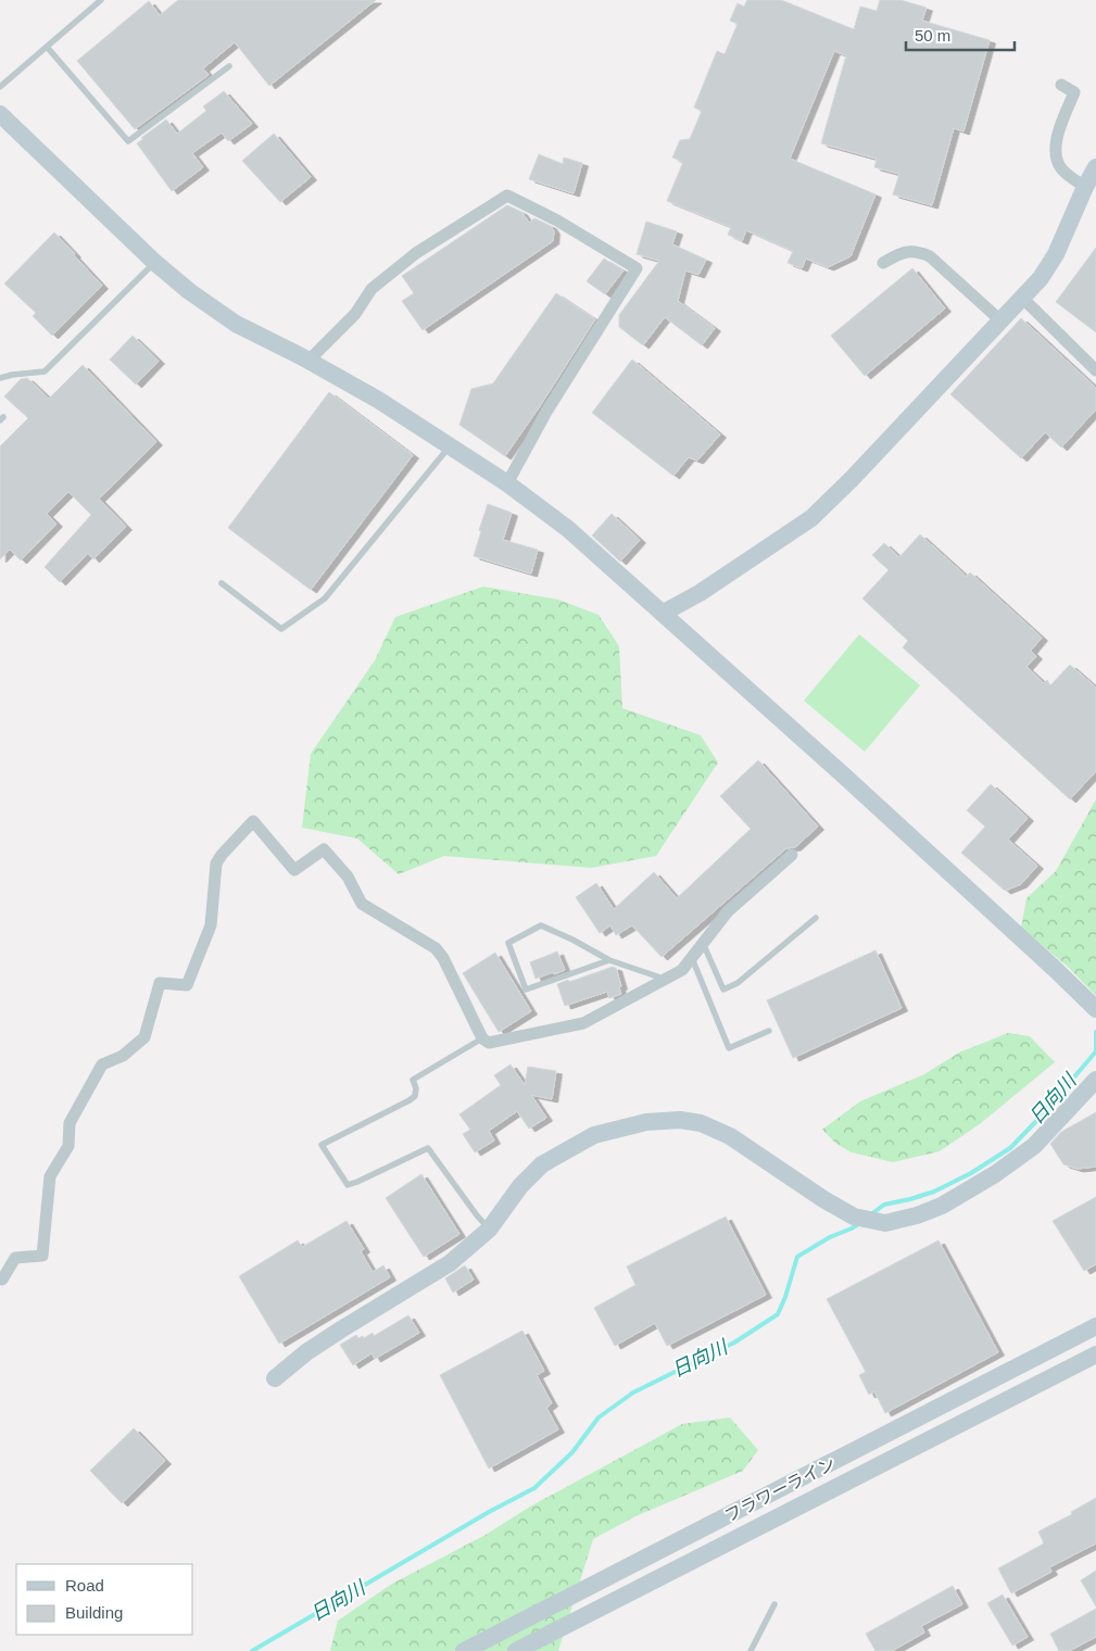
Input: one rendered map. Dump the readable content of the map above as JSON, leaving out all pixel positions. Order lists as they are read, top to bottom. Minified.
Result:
{"streets":{"street":["フラワーライン"]},"water":["日向川"],"legend":["Road","Building"],"scale_bar":"50 m"}
